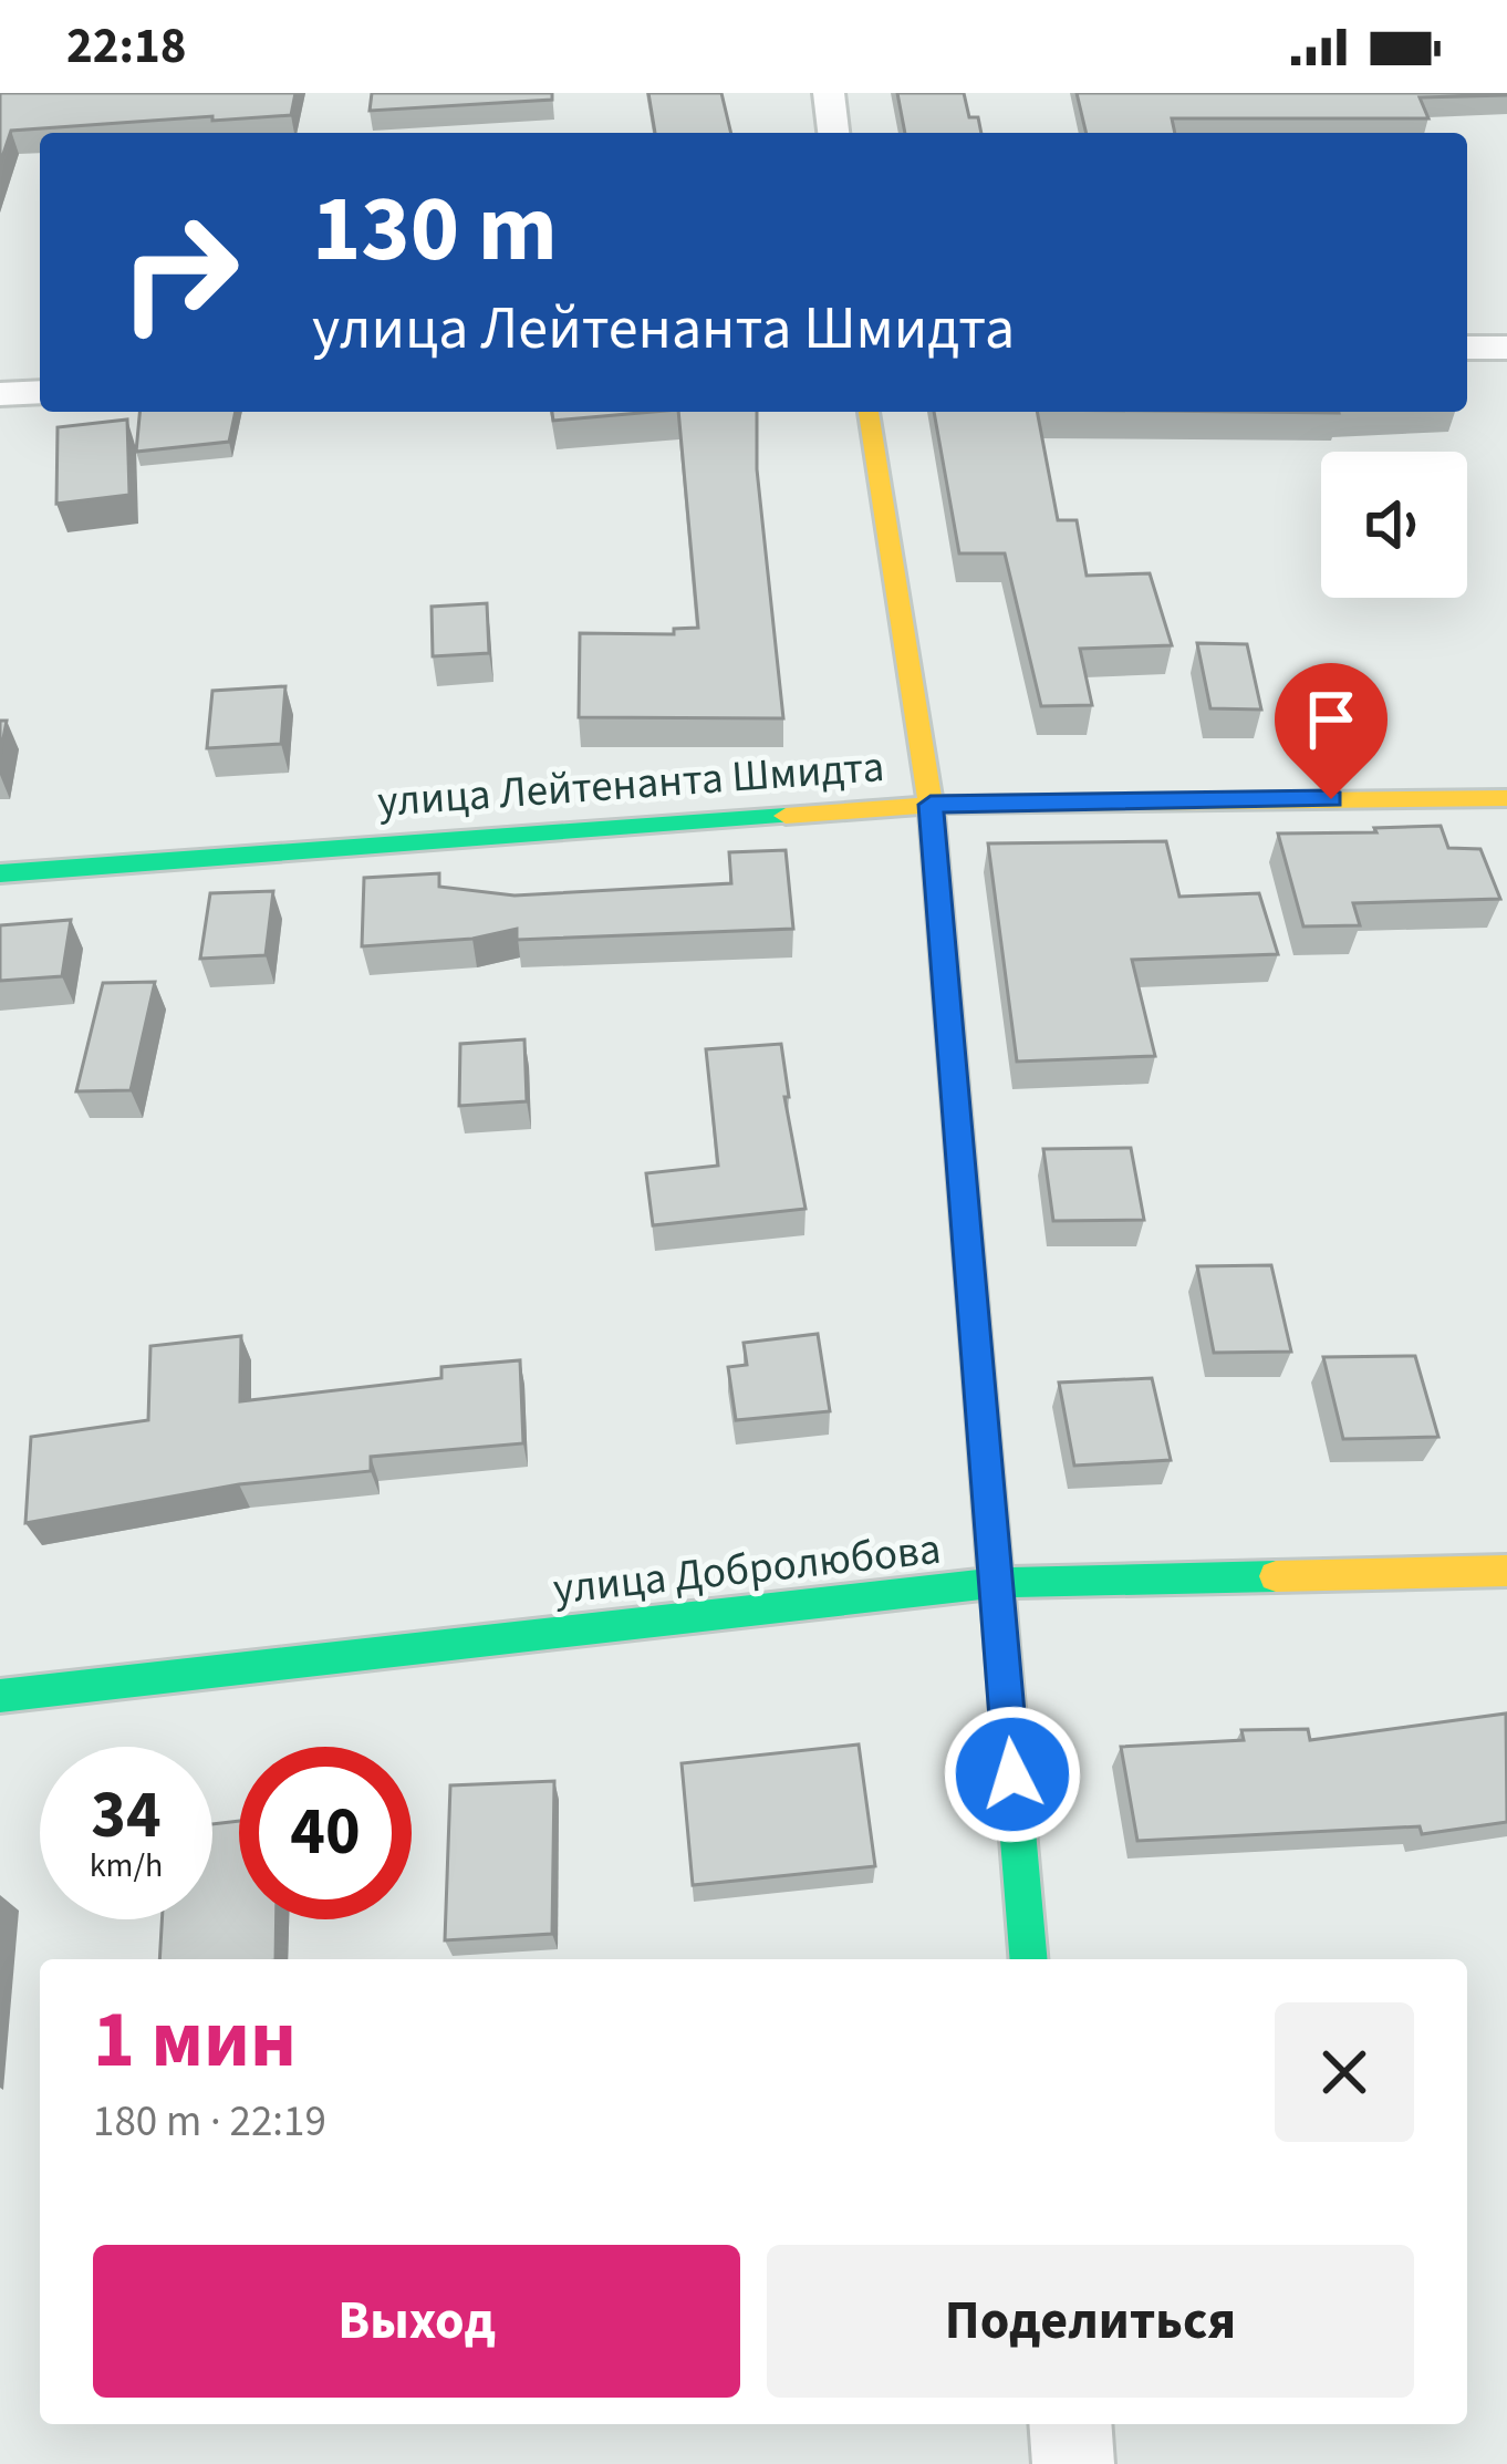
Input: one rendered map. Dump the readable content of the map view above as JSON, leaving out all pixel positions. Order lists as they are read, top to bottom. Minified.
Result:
{"streets":{"street":["улица Лейтенанта Шмидта","улица Добролюбова"]},"page":{"status":"22:18","turn":["130 m","улица Лейтенанта Шмидта"],"speed":"34 km/h","limit":"40","heading":["1 мин","180 m · 22:19"],"buttons":["Выход","Поделиться"]}}
